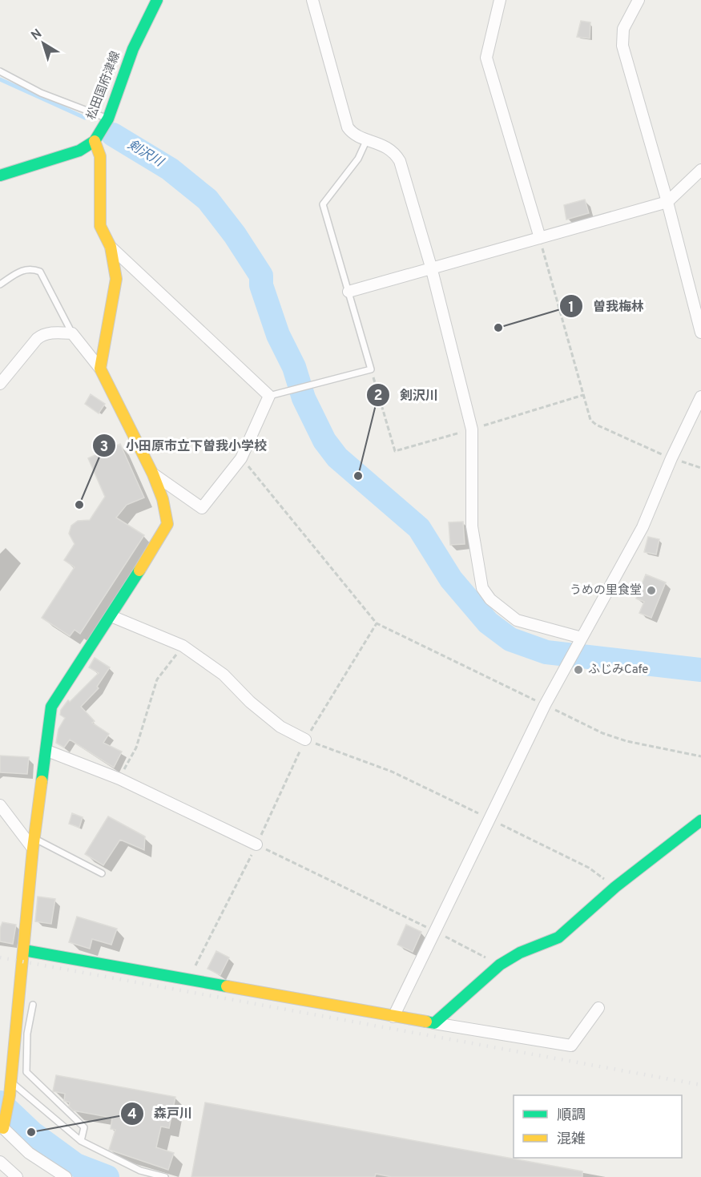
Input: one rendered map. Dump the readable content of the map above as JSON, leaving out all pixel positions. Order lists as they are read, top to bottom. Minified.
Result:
{"streets":{"street":["松田国府津線"]},"water":["剣沢川"],"places":["曽我梅林","剣沢川","小田原市立下曽我小学校","うめの里食堂","ふじみCafe","森戸川"],"legend":["順調","混雑"],"north":"top left"}
